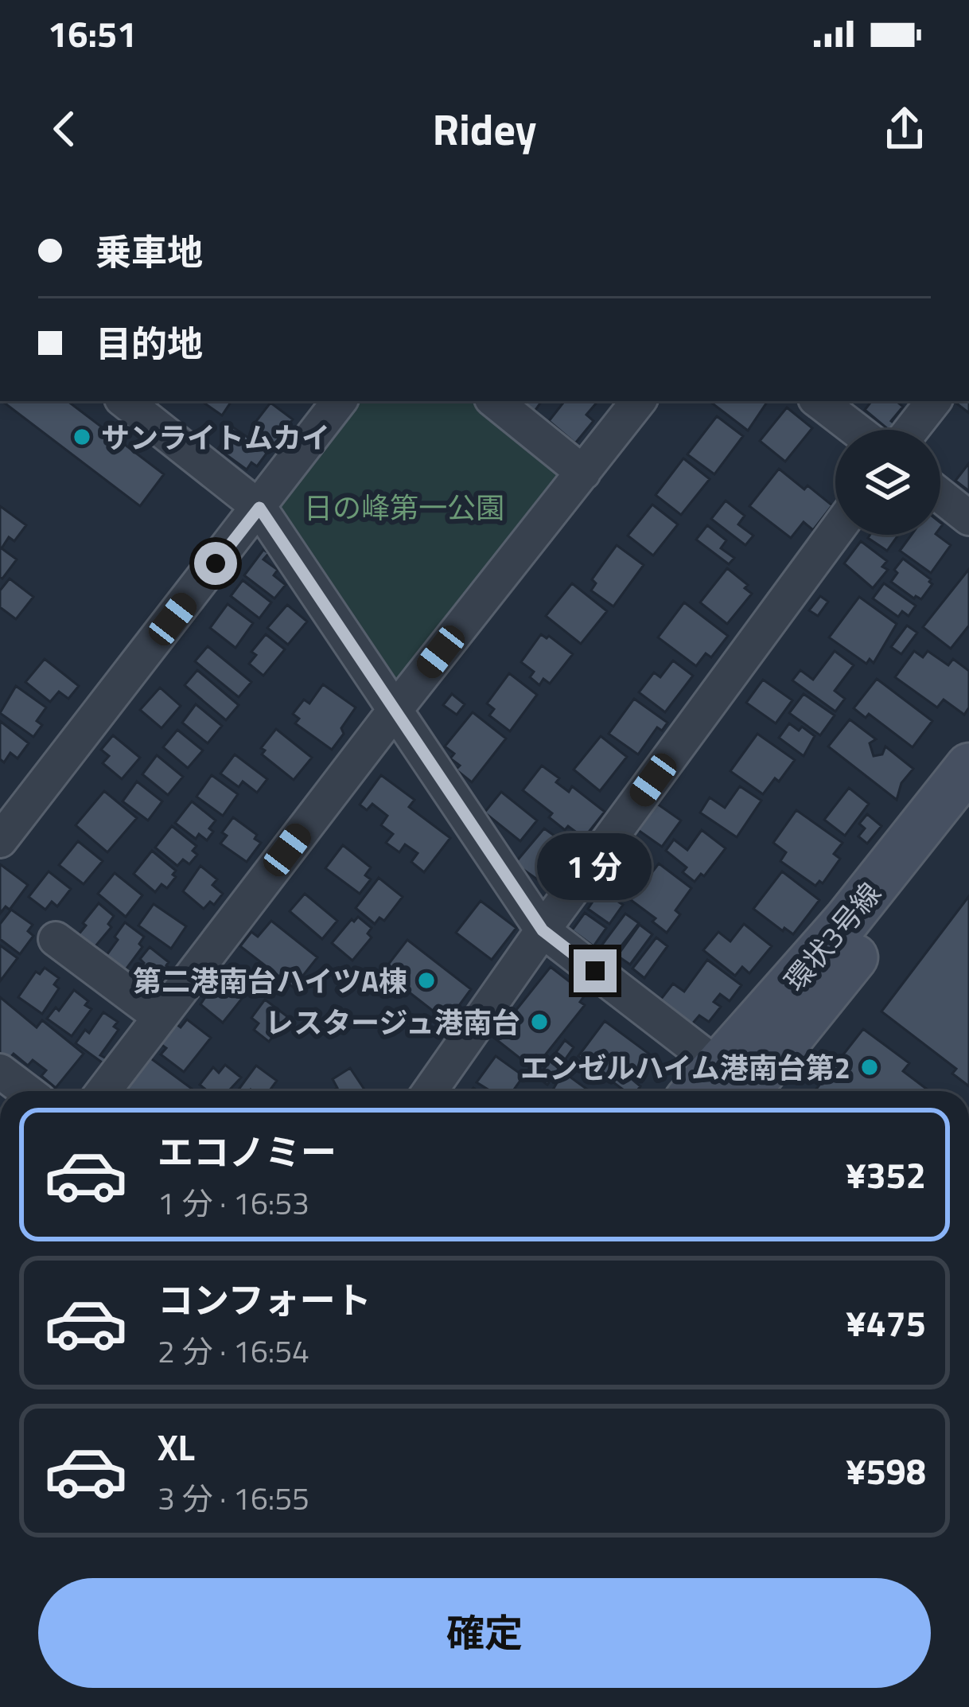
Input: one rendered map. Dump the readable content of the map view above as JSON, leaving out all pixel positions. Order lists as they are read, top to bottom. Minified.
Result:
{"streets":{"street":["環状3号線"]},"parks":["日の峰第一公園"],"places":["サンライトムカイ","第二港南台ハイツA棟","レスタージュ港南台","エンゼルハイム港南台第2"],"page":{"status":"16:51","header":"Ridey","banner":["乗車地","目的地"],"bubble":"1 分","list":[{"name":"エコノミー","note":"1 分 · 16:53","value":"¥352"},{"name":"コンフォート","note":"2 分 · 16:54","value":"¥475"},{"name":"XL","note":"3 分 · 16:55","value":"¥598"}],"buttons":"確定"}}
